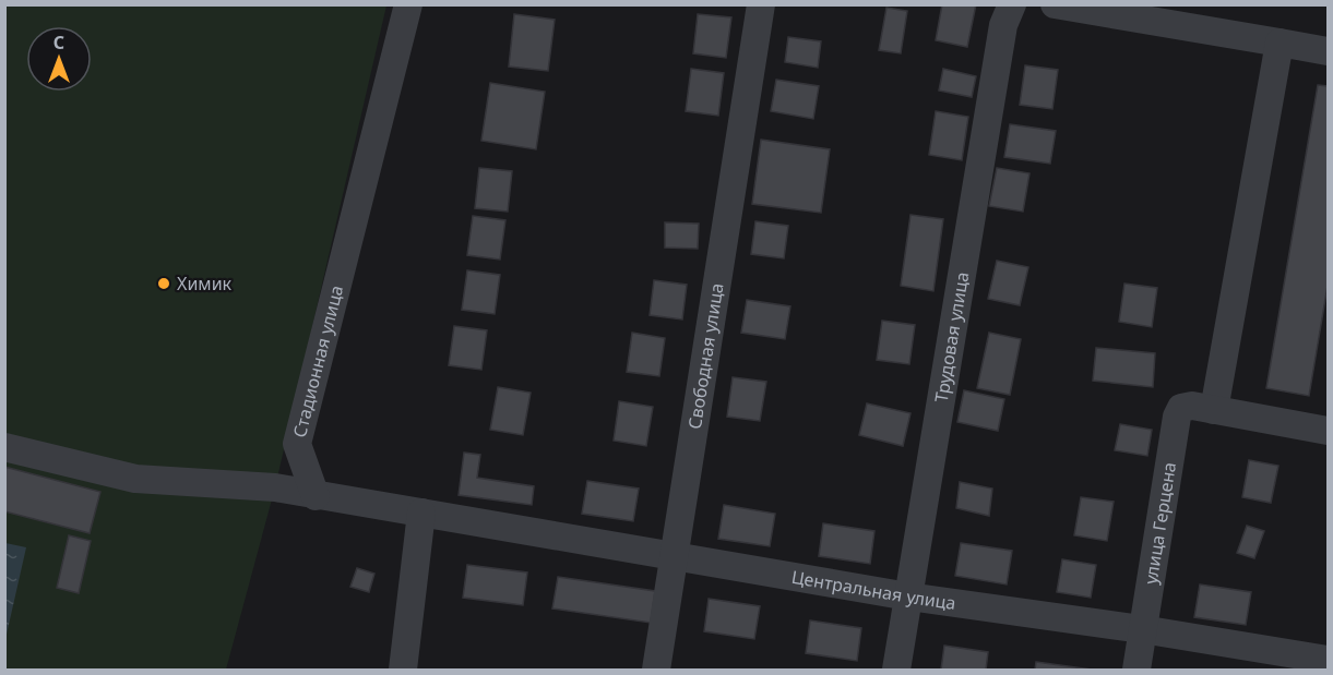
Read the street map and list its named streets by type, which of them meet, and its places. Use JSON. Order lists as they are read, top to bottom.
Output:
{
  "streets": {
    "street": [
      "Трудовая улица",
      "Свободная улица",
      "Стадионная улица",
      "улица Герцена",
      "Центральная улица"
    ]
  },
  "crossings": [
    ["Трудовая улица", "Центральная улица"],
    ["Свободная улица", "Центральная улица"],
    ["улица Герцена", "Центральная улица"]
  ],
  "places": ["Химик"],
  "north": "top"
}
